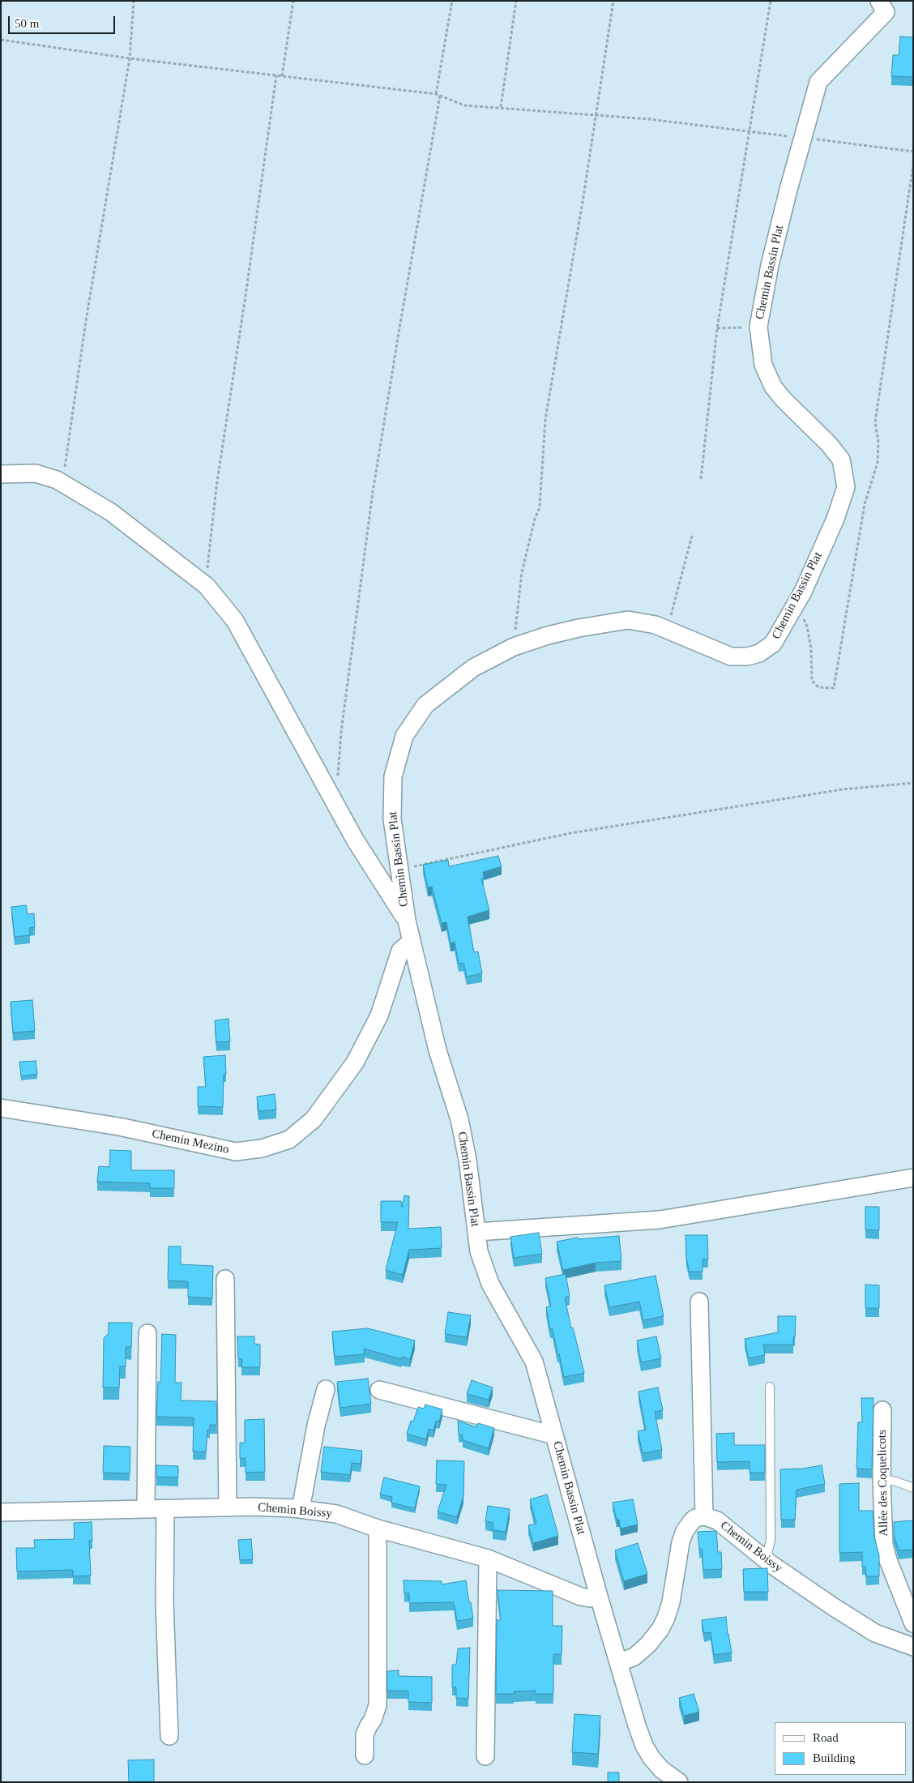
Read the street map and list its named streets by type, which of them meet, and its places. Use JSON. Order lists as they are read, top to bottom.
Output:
{
  "streets": {
    "street": [
      "Chemin Bassin Plat",
      "Chemin Mezino",
      "Allée des Coquelicots",
      "Chemin Boissy"
    ]
  },
  "crossings": [
    ["Chemin Bassin Plat", "Chemin Mezino"],
    ["Chemin Bassin Plat", "Chemin Boissy"]
  ],
  "legend": ["Road", "Building"],
  "scale_bar": "50 m"
}
